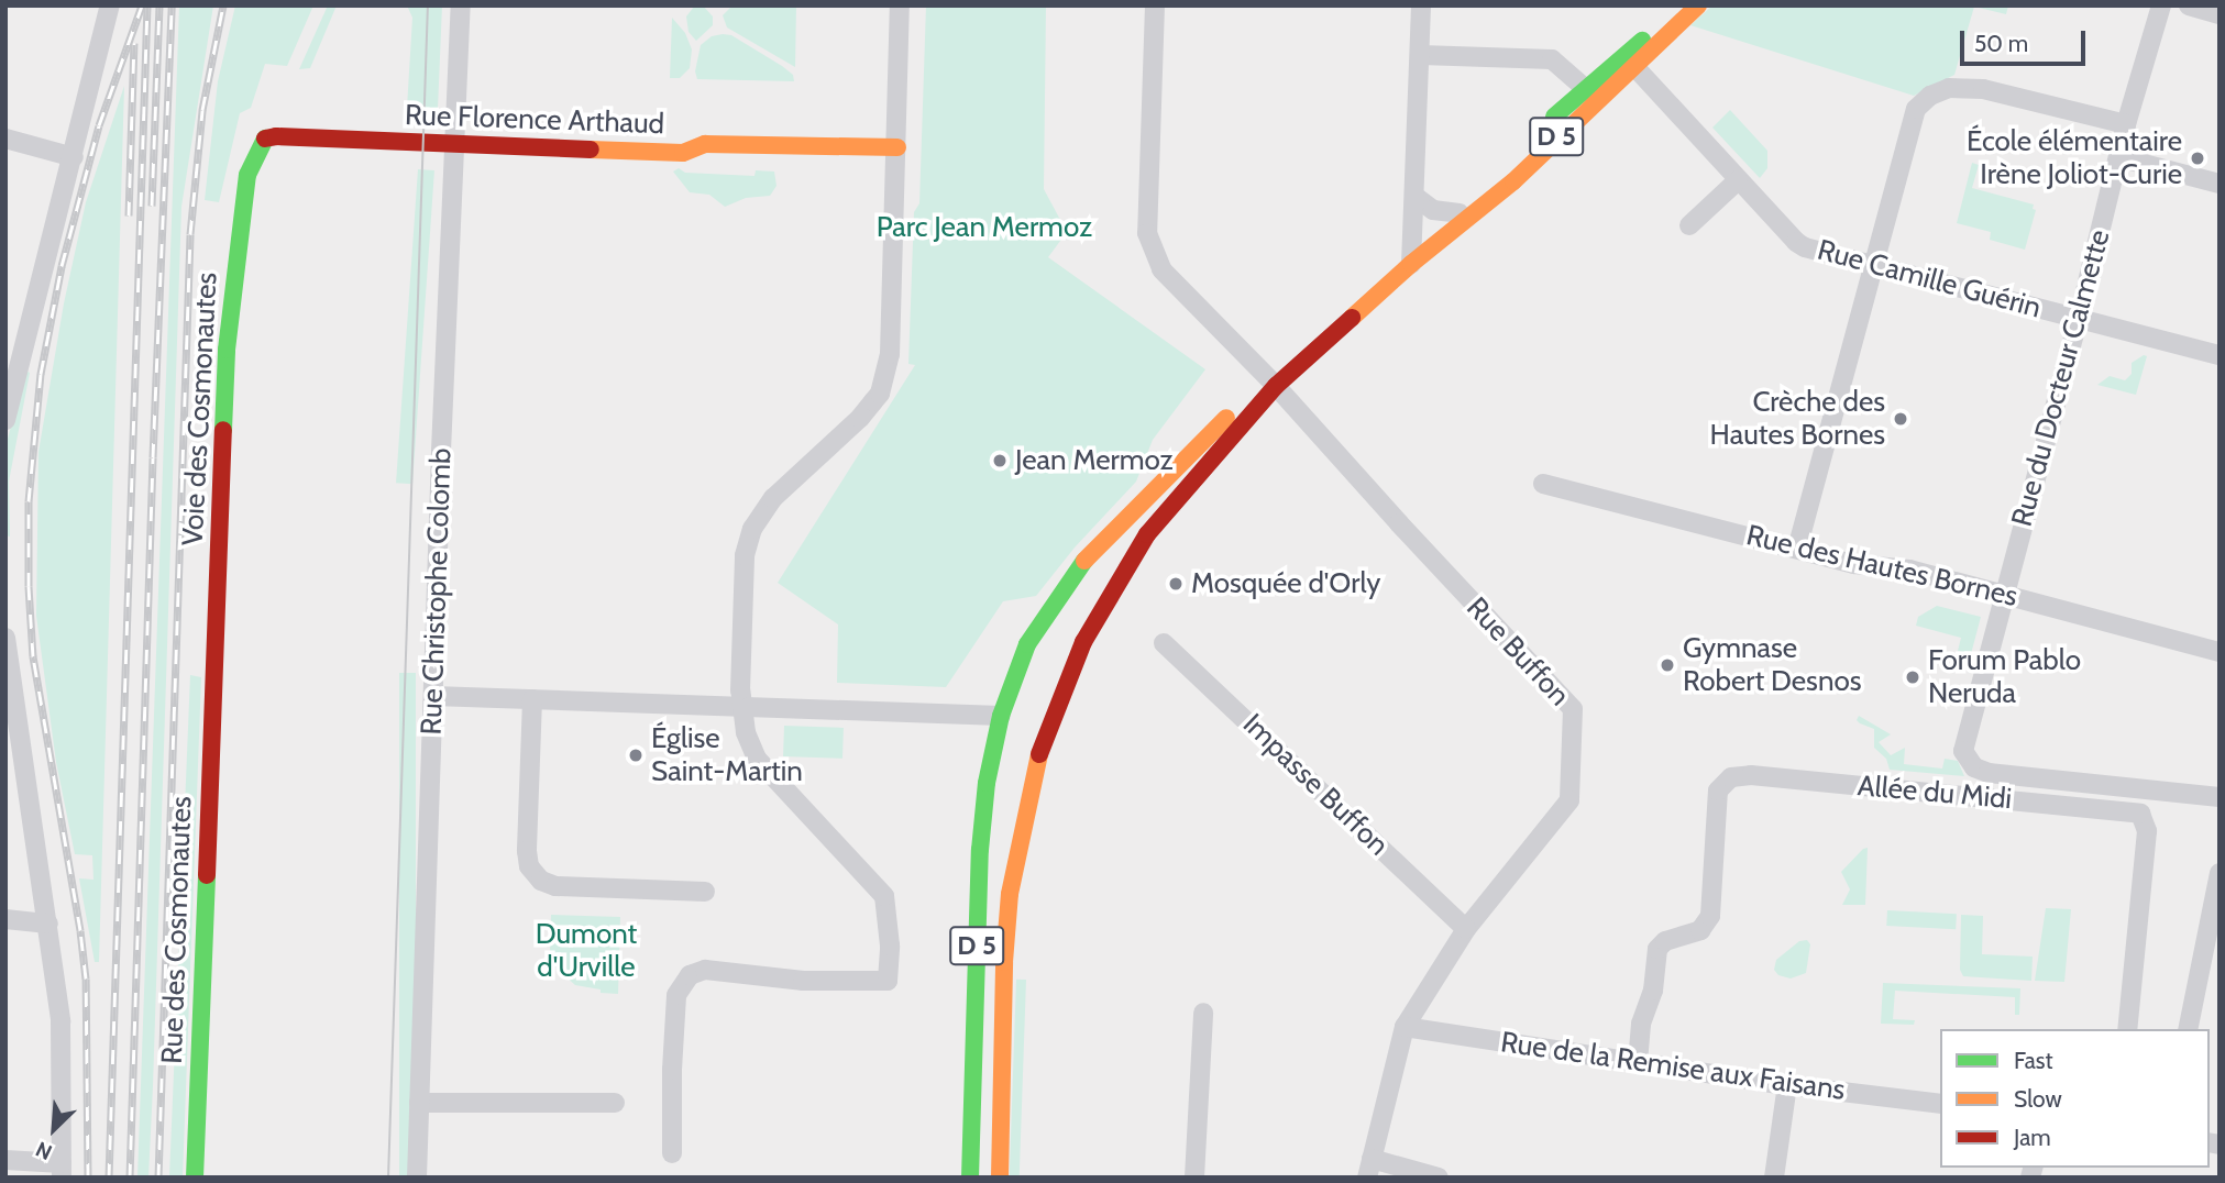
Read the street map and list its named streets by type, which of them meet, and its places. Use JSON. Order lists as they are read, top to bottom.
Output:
{
  "streets": {
    "main road": [
      "Rue Florence Arthaud",
      "D 5",
      "Voie des Cosmonautes",
      "Rue des Cosmonautes"
    ],
    "street": [
      "Rue Camille Guérin",
      "Rue du Docteur Calmette",
      "Rue des Hautes Bornes",
      "Rue Christophe Colomb",
      "Rue Buffon",
      "Impasse Buffon",
      "Allée du Midi",
      "Rue de la Remise aux Faisans"
    ]
  },
  "crossings": [
    ["Rue Florence Arthaud", "Voie des Cosmonautes"],
    ["Rue Florence Arthaud", "Rue Christophe Colomb"],
    ["D 5", "Rue Camille Guérin"],
    ["D 5", "Rue Buffon"],
    ["Rue Camille Guérin", "Rue du Docteur Calmette"],
    ["Rue du Docteur Calmette", "Rue des Hautes Bornes"],
    ["Voie des Cosmonautes", "Rue des Cosmonautes"],
    ["Rue Buffon", "Impasse Buffon"],
    ["Rue Buffon", "Rue de la Remise aux Faisans"],
    ["Allée du Midi", "Rue de la Remise aux Faisans"]
  ],
  "parks": ["Parc Jean Mermoz", "Dumont d'Urville"],
  "places": [
    "École élémentaire Irène Joliot-Curie",
    "Crèche des Hautes Bornes",
    "Jean Mermoz",
    "Mosquée d'Orly",
    "Gymnase Robert Desnos",
    "Forum Pablo Neruda",
    "Église Saint-Martin"
  ],
  "legend": ["Fast", "Slow", "Jam"],
  "scale_bar": "50 m",
  "north": "bottom left"
}
